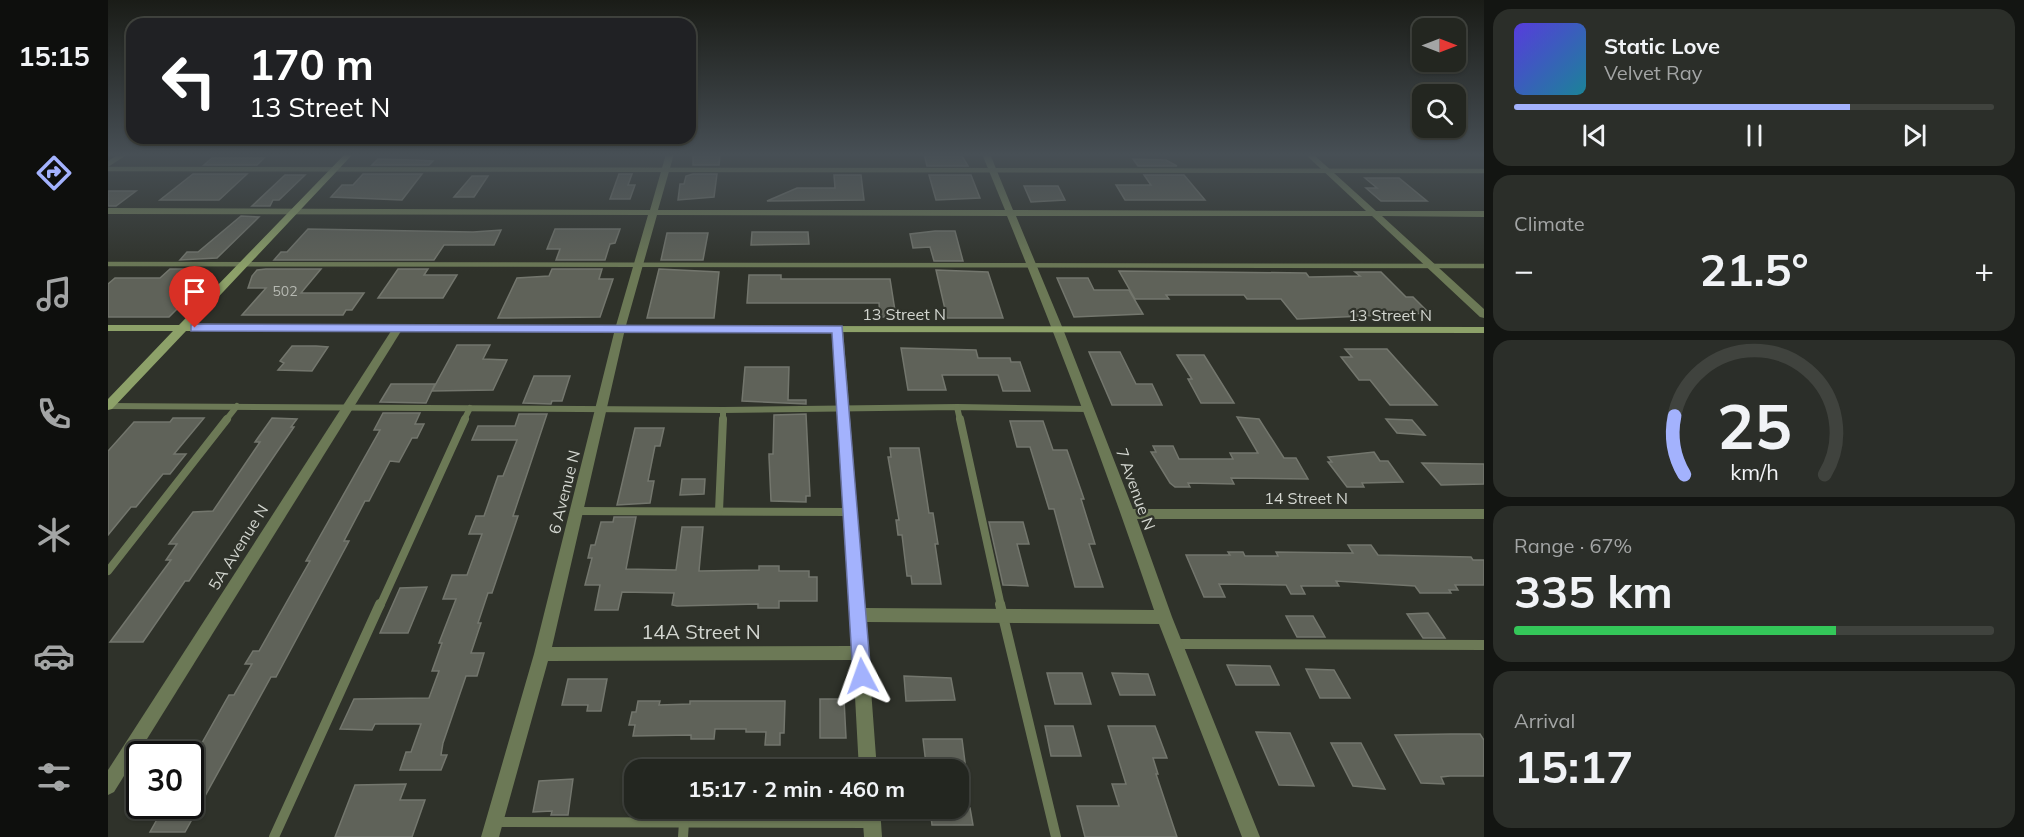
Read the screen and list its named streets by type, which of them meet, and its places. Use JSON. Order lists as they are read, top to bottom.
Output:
{
  "streets": {
    "street": [
      "13 Street N",
      "7 Avenue N",
      "6 Avenue N",
      "14 Street N",
      "5A Avenue N",
      "14A Street N"
    ]
  },
  "crossings": [
    ["13 Street N", "7 Avenue N"],
    ["13 Street N", "6 Avenue N"],
    ["13 Street N", "5A Avenue N"],
    ["7 Avenue N", "14 Street N"],
    ["6 Avenue N", "14A Street N"]
  ],
  "house_numbers": ["502"],
  "north": "right",
  "page": {
    "tabs": "15:15",
    "turn": ["170 m", "13 Street N"],
    "song": ["Static Love", "Velvet Ray"],
    "tile": [
      "Climate",
      ["Range · 67%", "335 km"],
      ["Arrival", "15:17"]
    ],
    "heat": ["−", "21.5°", "+"],
    "limit": "30",
    "trip": "15:17 · 2 min · 460 m",
    "gauge": ["25", "km/h"]
  }
}
